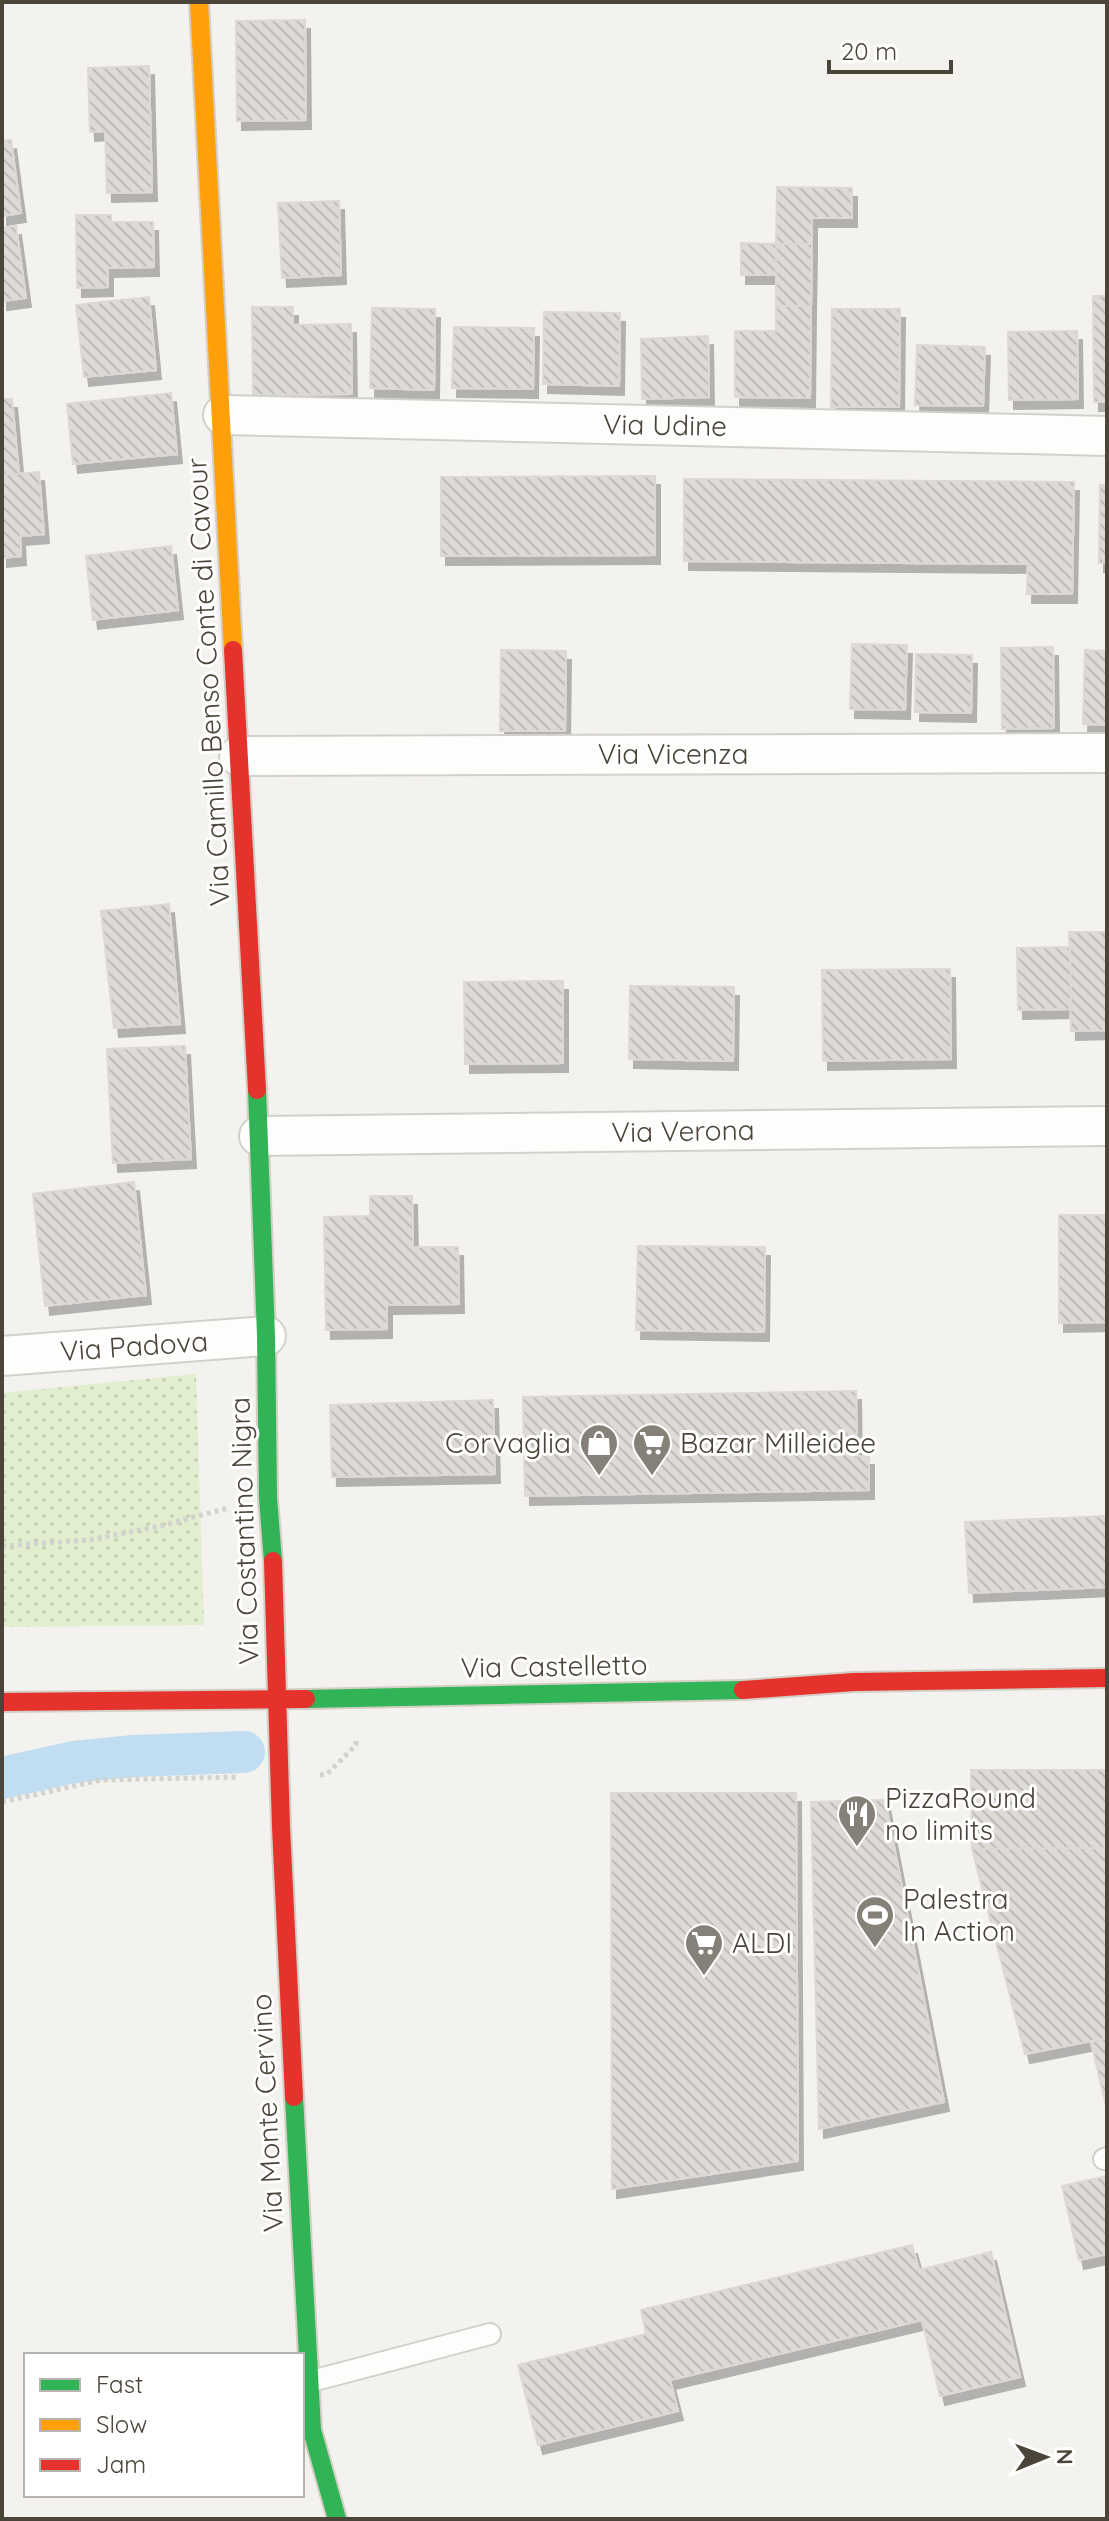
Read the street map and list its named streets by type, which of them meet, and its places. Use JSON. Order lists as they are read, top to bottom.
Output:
{
  "streets": {
    "street": [
      "Via Udine",
      "Via Camillo Benso Conte di Cavour",
      "Via Vicenza",
      "Via Verona",
      "Via Padova",
      "Via Costantino Nigra",
      "Via Castelletto",
      "Via Monte Cervino"
    ]
  },
  "crossings": [
    ["Via Udine", "Via Camillo Benso Conte di Cavour"],
    ["Via Camillo Benso Conte di Cavour", "Via Vicenza"],
    ["Via Camillo Benso Conte di Cavour", "Via Verona"],
    ["Via Camillo Benso Conte di Cavour", "Via Padova"],
    ["Via Camillo Benso Conte di Cavour", "Via Costantino Nigra"],
    ["Via Padova", "Via Costantino Nigra"],
    ["Via Costantino Nigra", "Via Castelletto"],
    ["Via Costantino Nigra", "Via Monte Cervino"],
    ["Via Castelletto", "Via Monte Cervino"]
  ],
  "places": {
    "shop": ["Corvaglia"],
    "supermarket": ["Bazar Milleidee", "ALDI"],
    "restaurant": ["PizzaRound no limits"],
    "sports": ["Palestra In Action"]
  },
  "legend": ["Fast", "Slow", "Jam"],
  "scale_bar": "20 m",
  "north": "right"
}
